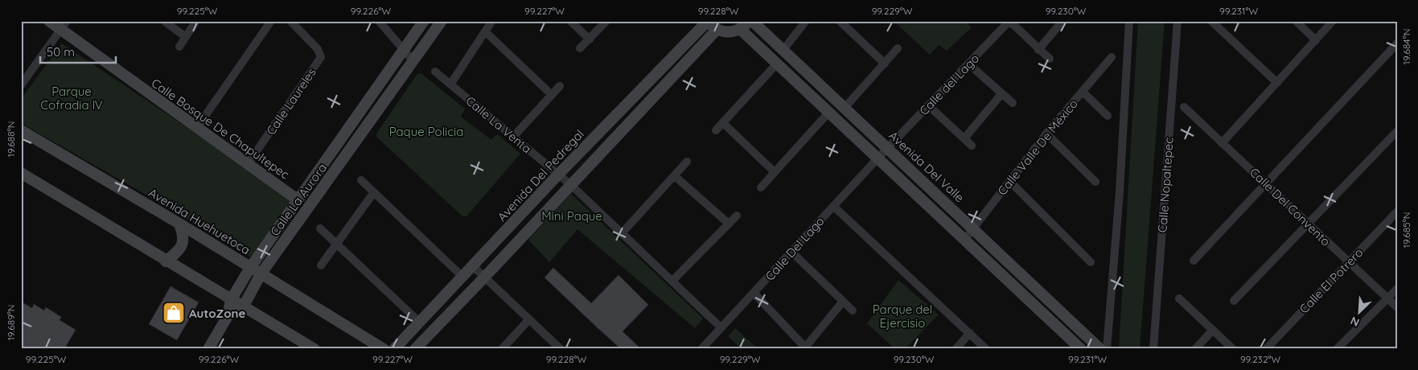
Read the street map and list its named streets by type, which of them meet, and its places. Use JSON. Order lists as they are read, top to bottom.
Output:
{
  "streets": {
    "street": [
      "Calle del Lago",
      "Calle Laureles",
      "Calle La Venta",
      "Calle Bosque De Chapultepec",
      "Calle Valle De México",
      "Avenida Del Valle",
      "Avenida Del Pedregal",
      "Calle Nopaltepec",
      "Calle La Aurora",
      "Calle Del Convento",
      "Avenida Huehuetoca",
      "Calle Del Lago",
      "Calle El Potrero"
    ]
  },
  "crossings": [
    ["Calle del Lago", "Avenida Del Valle"],
    ["Calle del Lago", "Calle Del Lago"],
    ["Calle Laureles", "Calle Bosque De Chapultepec"],
    ["Calle La Venta", "Avenida Del Pedregal"],
    ["Calle La Venta", "Calle Del Lago"],
    ["Calle Bosque De Chapultepec", "Calle La Aurora"],
    ["Calle Valle De México", "Avenida Del Valle"],
    ["Avenida Del Valle", "Calle Del Lago"],
    ["Calle La Aurora", "Avenida Huehuetoca"],
    ["Calle Del Convento", "Calle El Potrero"]
  ],
  "parks": [
    "Parque Cofradia lV",
    "Paque Policia",
    "Mini Paque",
    "Parque del Ejercisio"
  ],
  "places": {
    "shop": ["AutoZone"]
  },
  "scale_bar": "50 m",
  "north": "bottom left",
  "coordinates": [
    "99.225°W",
    "99.226°W",
    "99.227°W",
    "99.228°W",
    "99.229°W",
    "99.230°W",
    "99.231°W",
    "19.684°N",
    "19.688°N",
    "19.685°N",
    "19.689°N",
    "99.232°W"
  ]
}
